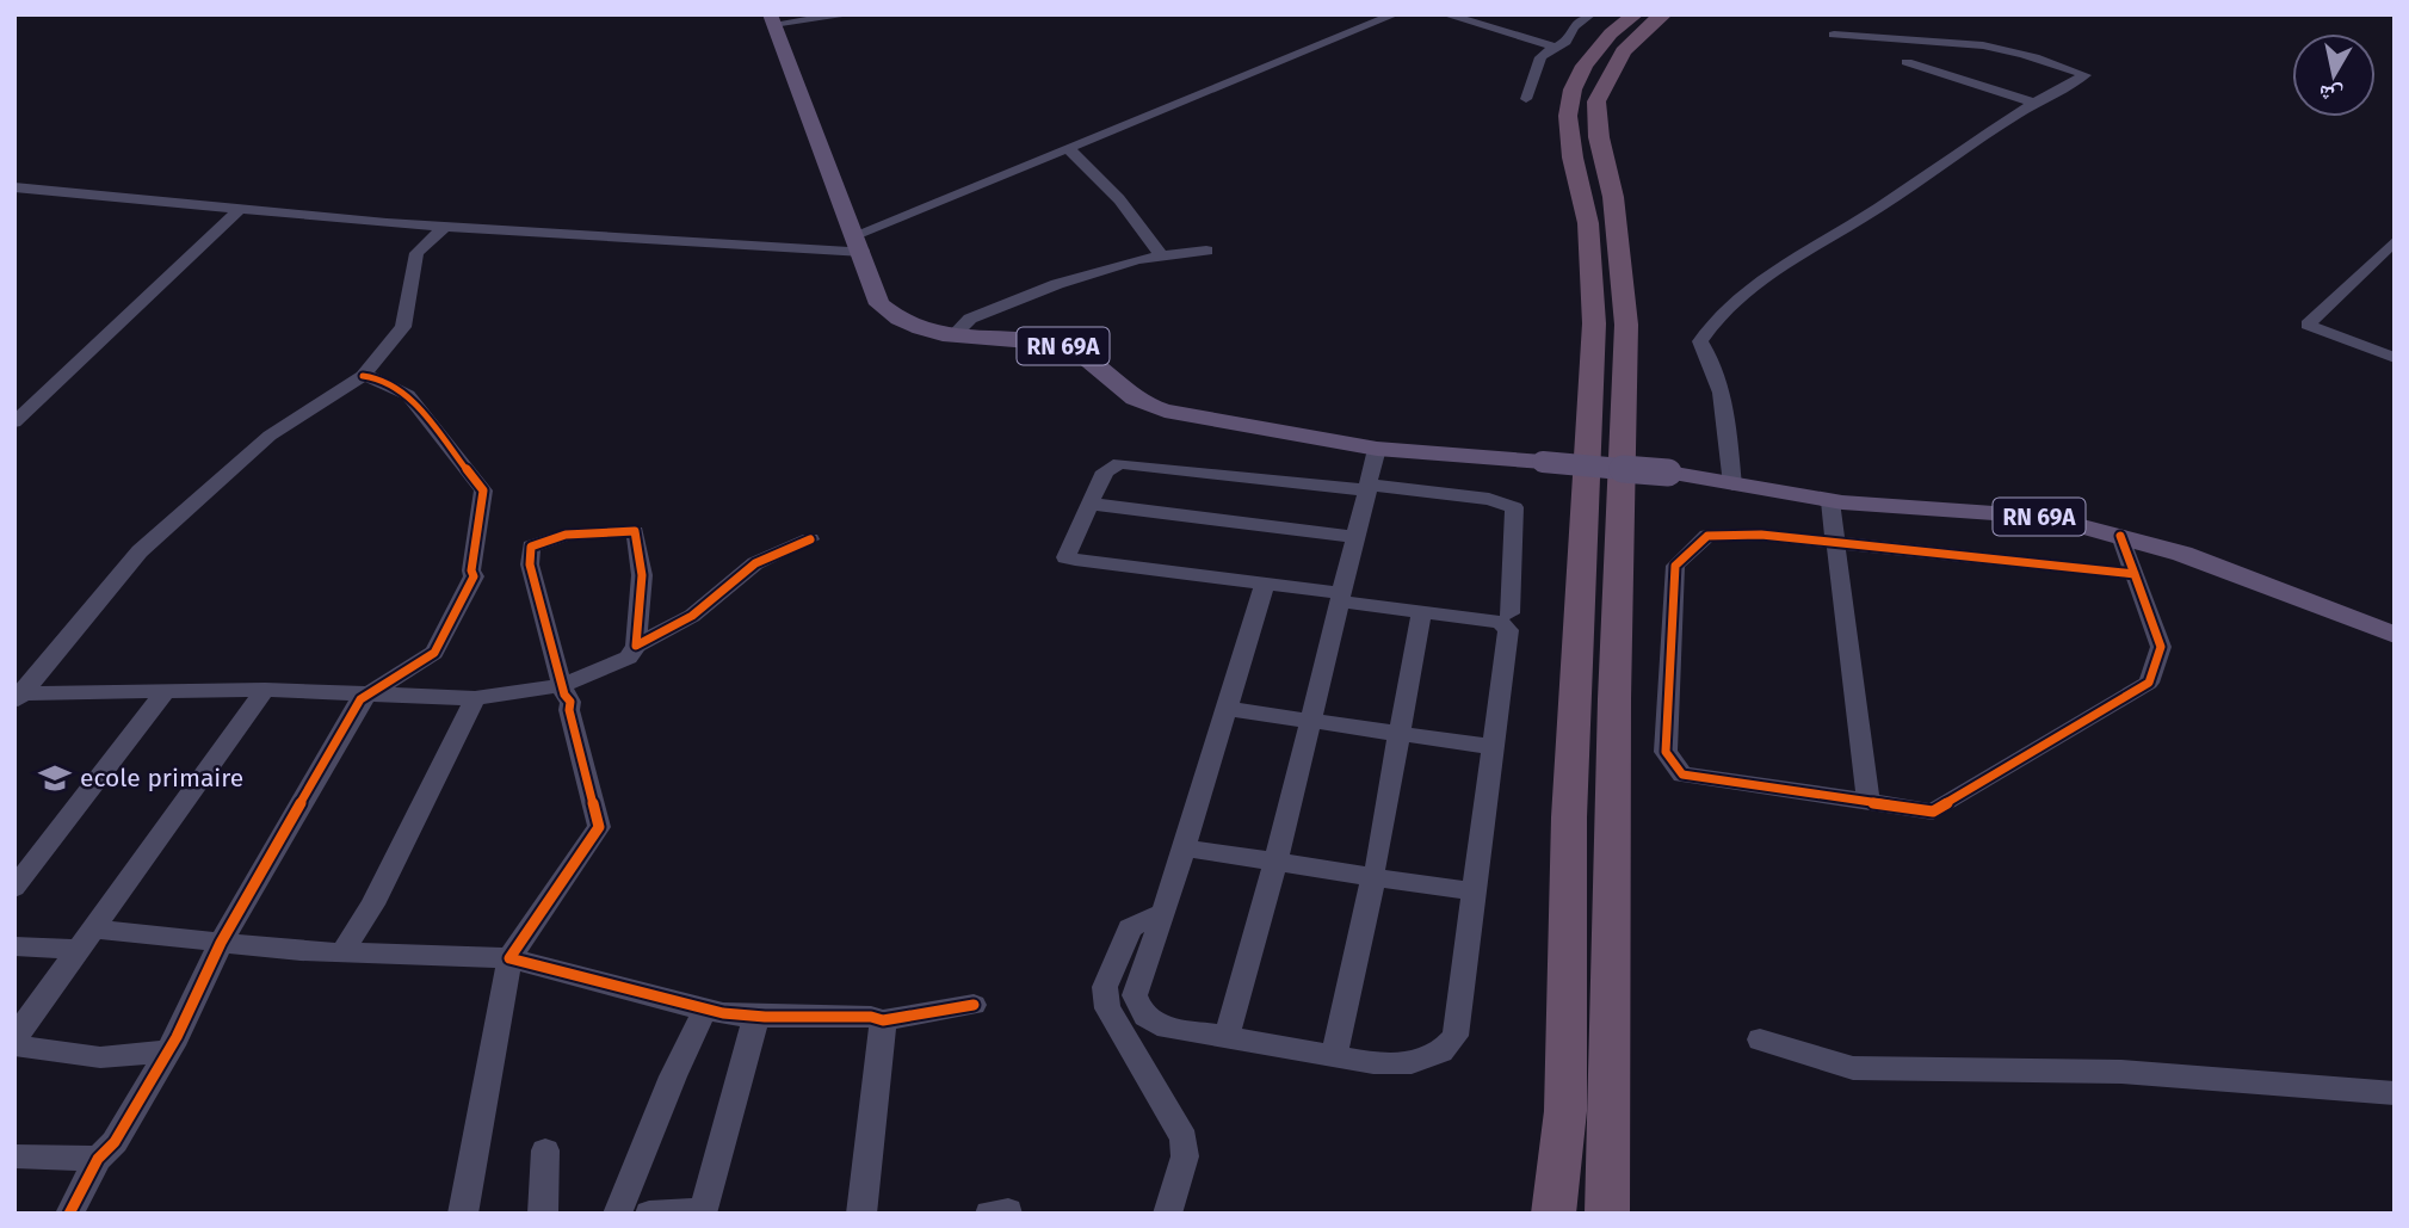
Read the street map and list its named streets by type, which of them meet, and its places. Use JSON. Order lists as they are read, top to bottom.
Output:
{
  "streets": {
    "main road": ["RN 69A"]
  },
  "places": {
    "school or university": ["ecole primaire"]
  },
  "north": "bottom"
}
